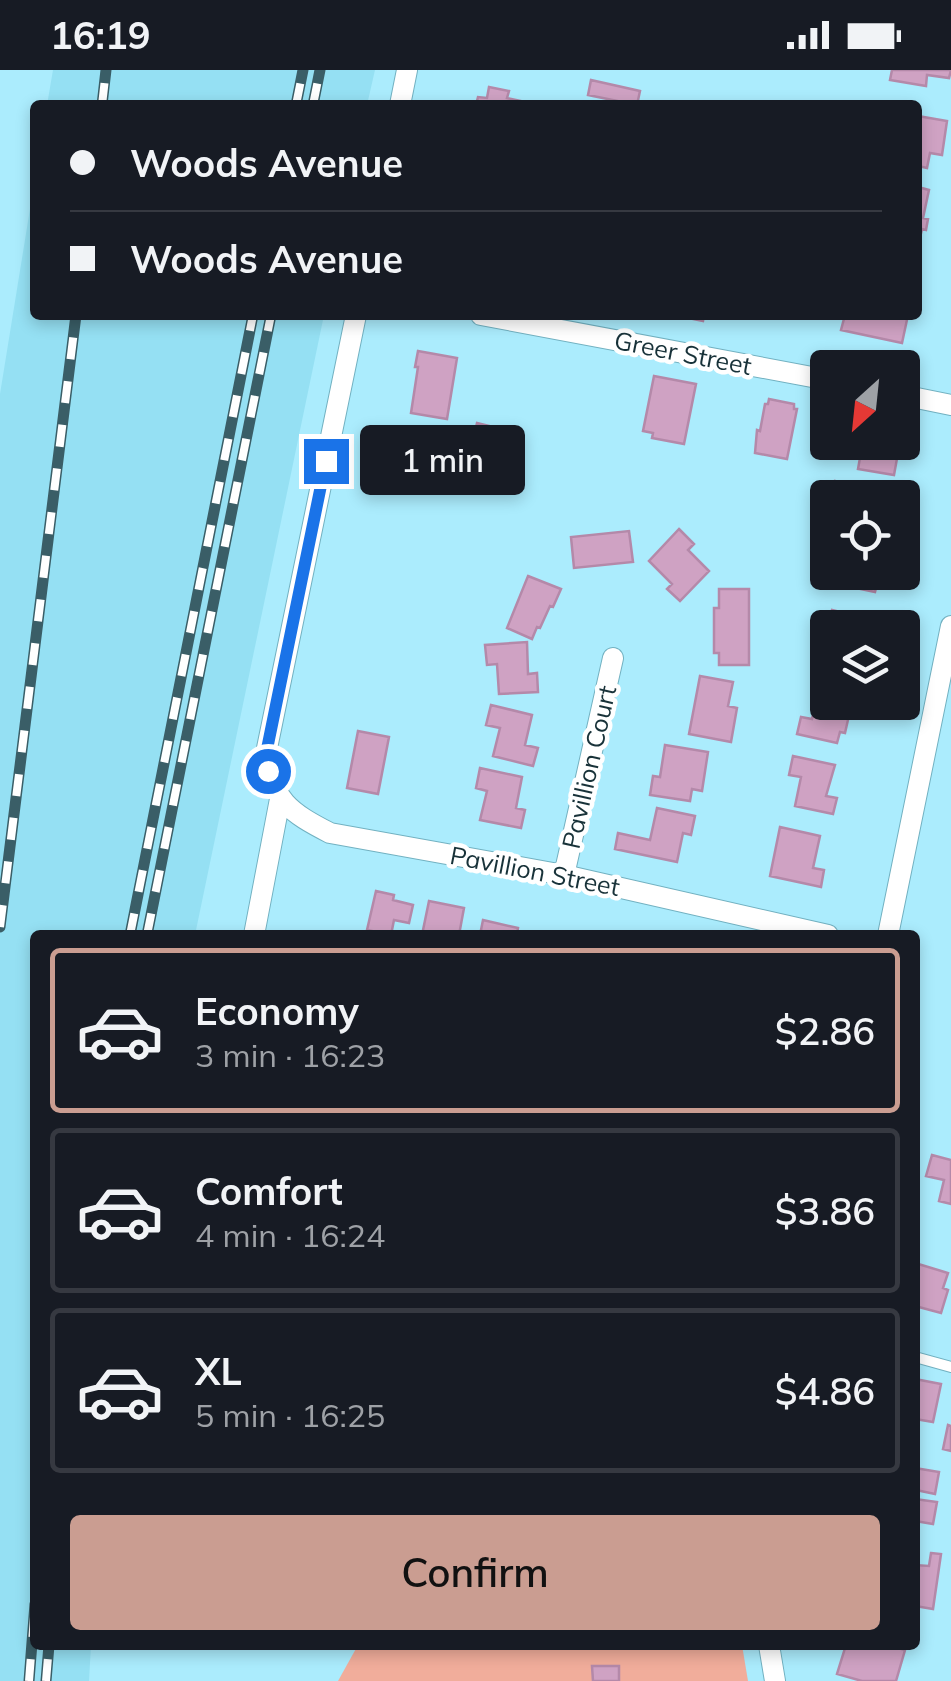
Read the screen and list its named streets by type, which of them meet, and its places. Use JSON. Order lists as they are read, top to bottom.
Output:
{
  "streets": {
    "street": ["Greer Street", "Pavillion Court", "Pavillion Street"]
  },
  "crossings": [
    ["Pavillion Court", "Pavillion Street"]
  ],
  "north": "bottom left",
  "page": {
    "status": "16:19",
    "banner": ["Woods Avenue", "Woods Avenue"],
    "bubble": "1 min",
    "list": [
      {
        "name": "Economy",
        "note": "3 min · 16:23",
        "value": "$2.86"
      },
      {
        "name": "Comfort",
        "note": "4 min · 16:24",
        "value": "$3.86"
      },
      {
        "name": "XL",
        "note": "5 min · 16:25",
        "value": "$4.86"
      }
    ],
    "buttons": "Confirm"
  }
}
